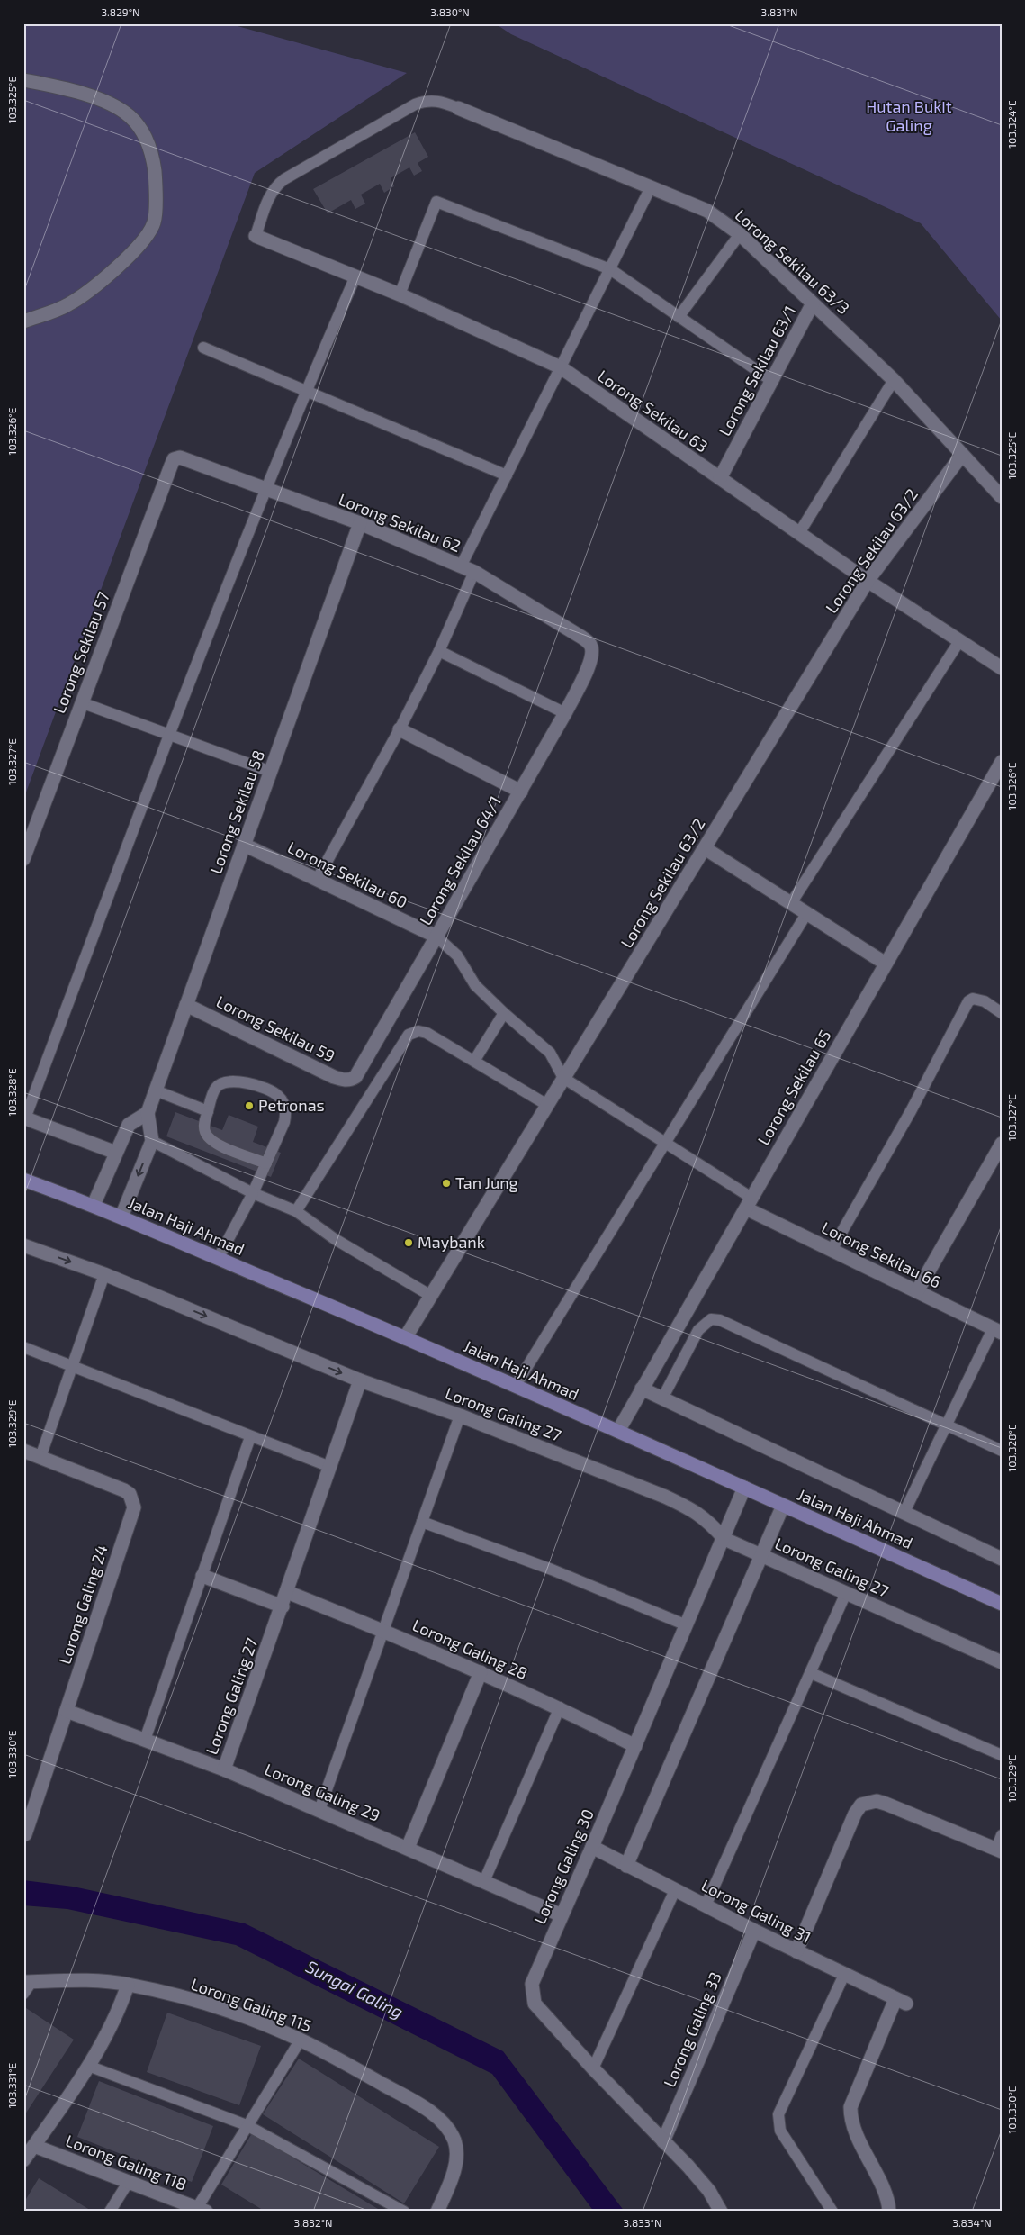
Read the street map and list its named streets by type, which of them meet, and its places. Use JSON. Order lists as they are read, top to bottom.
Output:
{
  "streets": {
    "street": [
      "Lorong Sekilau 63/3",
      "Lorong Sekilau 63/1",
      "Lorong Sekilau 63",
      "Lorong Sekilau 62",
      "Lorong Sekilau 63/2",
      "Lorong Sekilau 57",
      "Lorong Sekilau 58",
      "Lorong Sekilau 64/1",
      "Lorong Sekilau 60",
      "Lorong Sekilau 59",
      "Lorong Sekilau 65",
      "Jalan Haji Ahmad",
      "Lorong Sekilau 66",
      "Lorong Galing 27",
      "Lorong Galing 24",
      "Lorong Galing 28",
      "Lorong Galing 29",
      "Lorong Galing 30",
      "Lorong Galing 31",
      "Lorong Galing 115",
      "Lorong Galing 33",
      "Lorong Galing 118"
    ]
  },
  "crossings": [
    ["Lorong Sekilau 63/3", "Lorong Sekilau 63/1"],
    ["Lorong Sekilau 63/3", "Lorong Sekilau 63/2"],
    ["Lorong Sekilau 63/1", "Lorong Sekilau 63"],
    ["Lorong Sekilau 63", "Lorong Sekilau 63/2"],
    ["Lorong Sekilau 62", "Lorong Sekilau 57"],
    ["Lorong Sekilau 62", "Lorong Sekilau 58"],
    ["Lorong Sekilau 62", "Lorong Sekilau 64/1"],
    ["Lorong Sekilau 63/2", "Jalan Haji Ahmad"],
    ["Lorong Sekilau 58", "Lorong Sekilau 60"],
    ["Lorong Sekilau 58", "Lorong Sekilau 59"],
    ["Lorong Sekilau 58", "Jalan Haji Ahmad"],
    ["Lorong Sekilau 64/1", "Lorong Sekilau 60"],
    ["Lorong Sekilau 64/1", "Lorong Sekilau 59"],
    ["Lorong Sekilau 65", "Jalan Haji Ahmad"],
    ["Lorong Sekilau 65", "Lorong Sekilau 66"],
    ["Jalan Haji Ahmad", "Lorong Galing 30"],
    ["Lorong Galing 27", "Lorong Galing 28"],
    ["Lorong Galing 27", "Lorong Galing 29"],
    ["Lorong Galing 27", "Lorong Galing 30"],
    ["Lorong Galing 24", "Lorong Galing 29"],
    ["Lorong Galing 28", "Lorong Galing 30"],
    ["Lorong Galing 29", "Lorong Galing 30"],
    ["Lorong Galing 30", "Lorong Galing 31"],
    ["Lorong Galing 30", "Lorong Galing 33"],
    ["Lorong Galing 31", "Lorong Galing 33"]
  ],
  "water": ["Sungai Galing"],
  "parks": ["Hutan Bukit Galing"],
  "places": ["Petronas", "Tan Jung", "Maybank"],
  "coordinates": [
    "3.829°N",
    "3.830°N",
    "3.831°N",
    "103.325°E",
    "103.324°E",
    "103.326°E",
    "103.327°E",
    "103.328°E",
    "103.329°E",
    "103.330°E",
    "103.331°E",
    "3.832°N",
    "3.833°N",
    "3.834°N"
  ]
}
